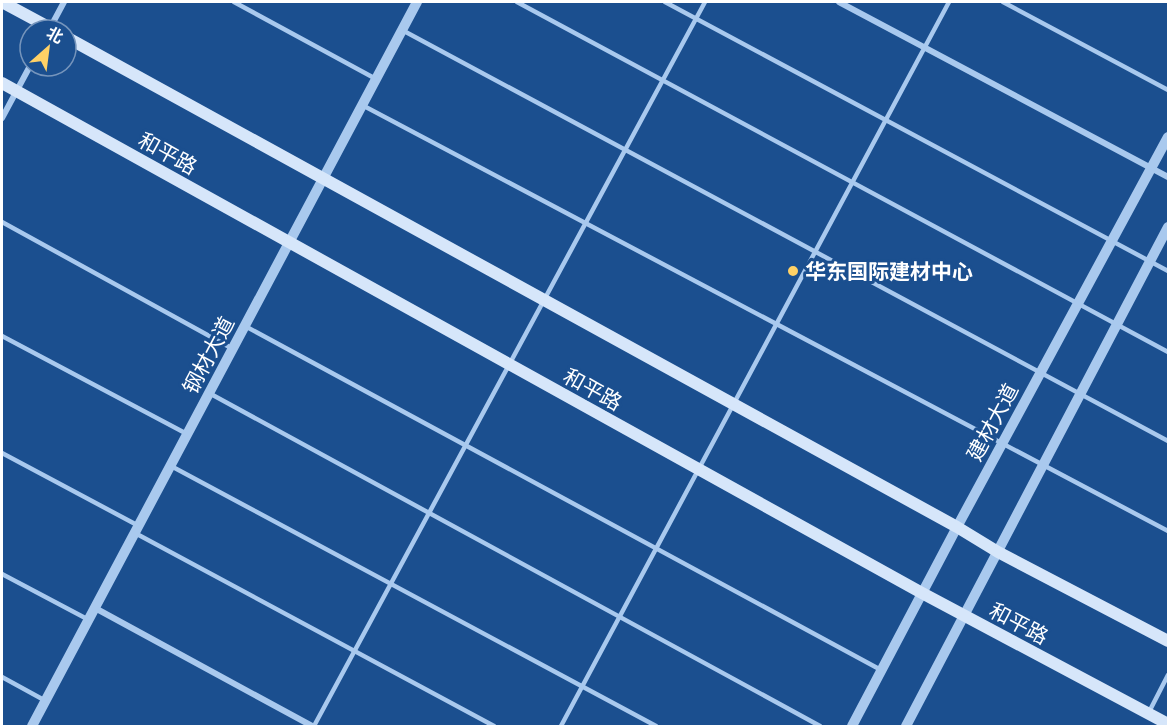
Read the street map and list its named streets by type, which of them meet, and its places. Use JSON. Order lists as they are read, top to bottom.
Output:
{
  "streets": {
    "main road": ["和平路"],
    "street": ["钢材大道", "建材大道"]
  },
  "crossings": [
    ["和平路", "钢材大道"],
    ["和平路", "建材大道"]
  ],
  "places": ["华东国际建材中心"],
  "north": "top right"
}
